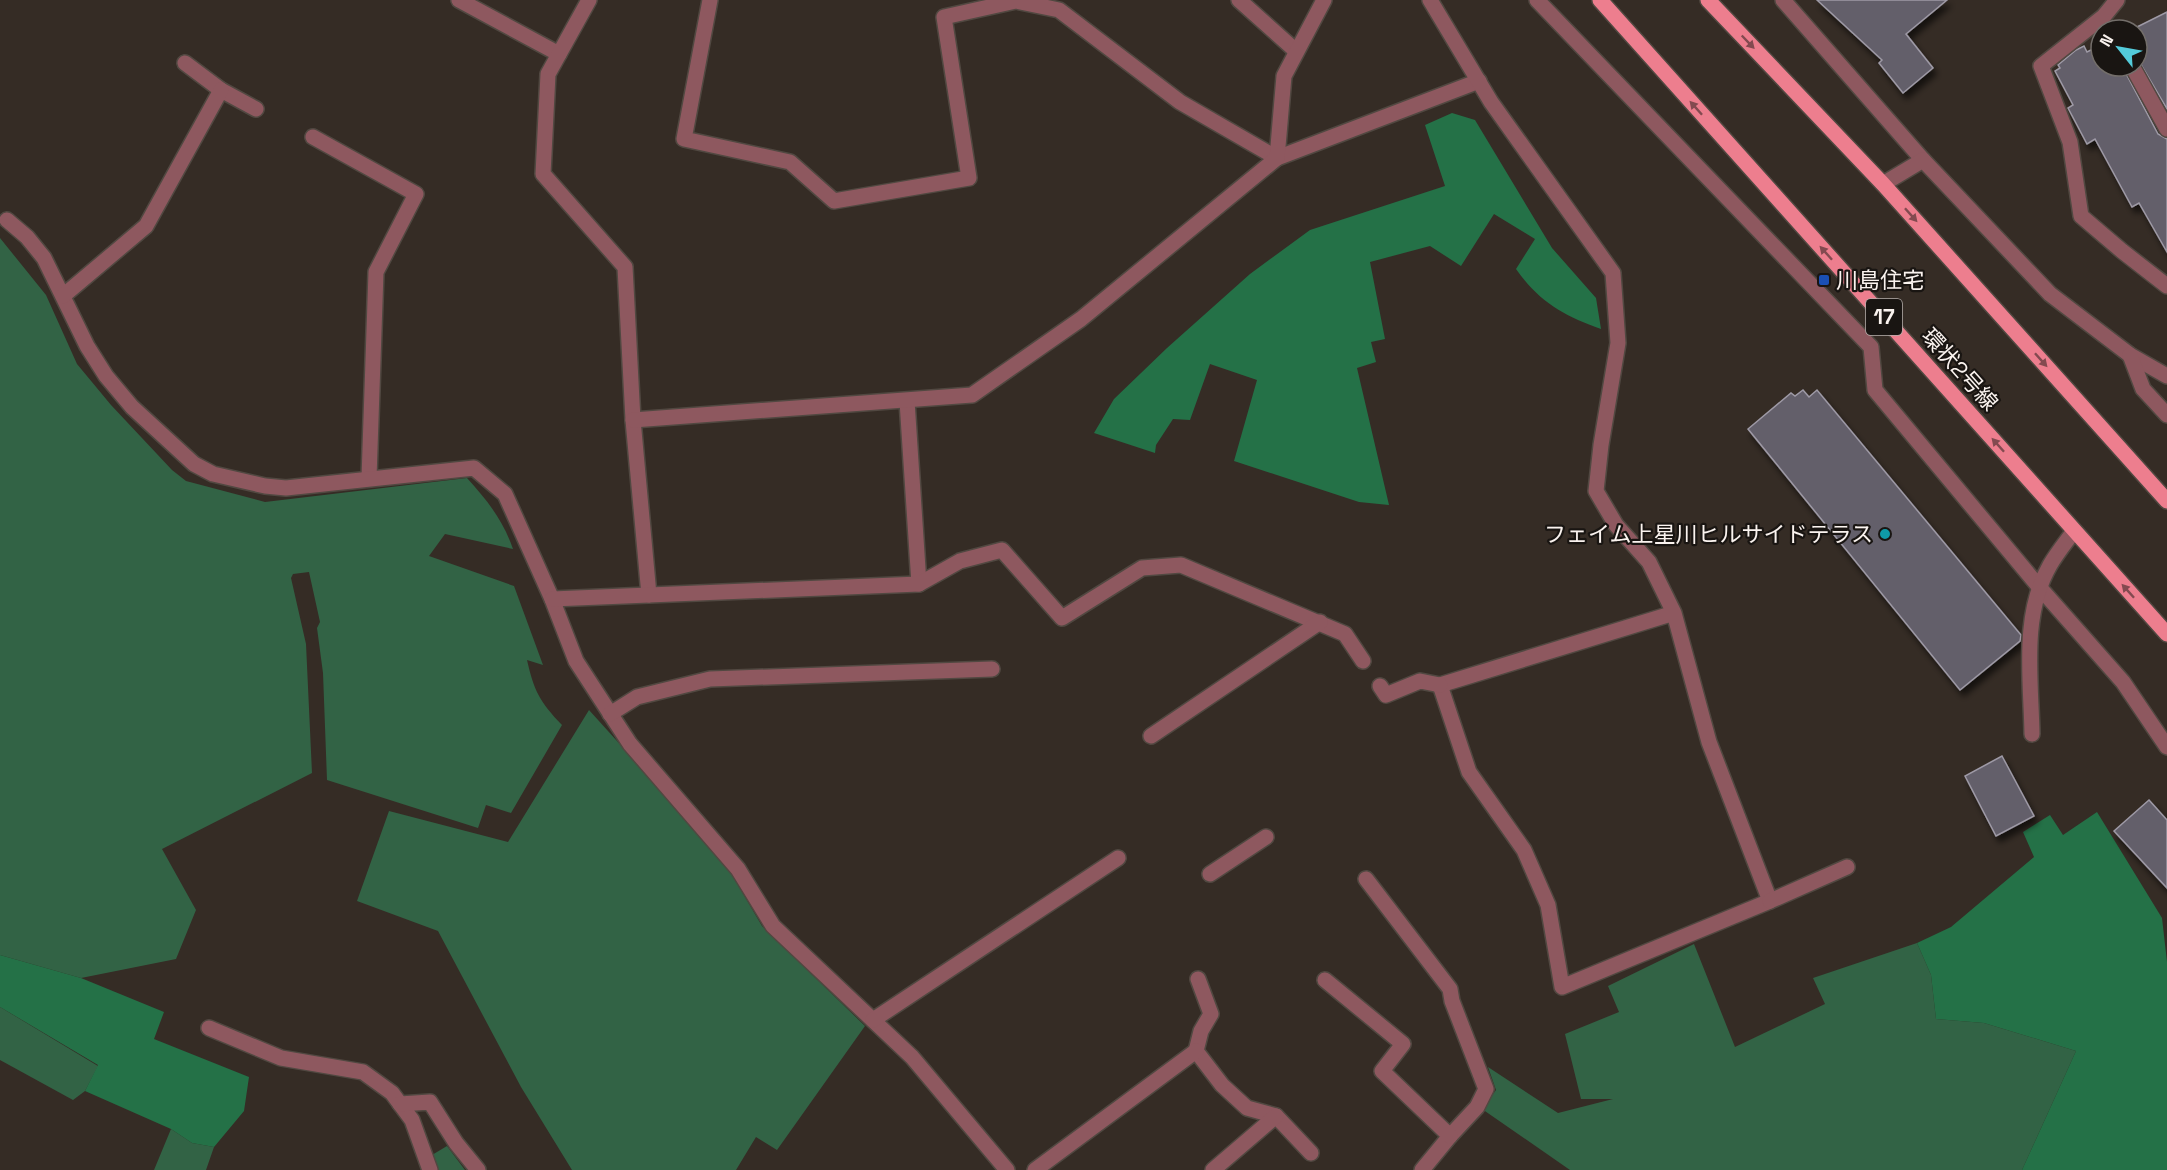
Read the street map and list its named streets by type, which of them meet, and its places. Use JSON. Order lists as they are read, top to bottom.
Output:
{
  "streets": {
    "main road": ["17", "環状2号線"]
  },
  "places": {
    "transit": ["川島住宅"],
    "other": ["フェイム上星川ヒルサイドテラス"]
  },
  "north": "top left"
}
